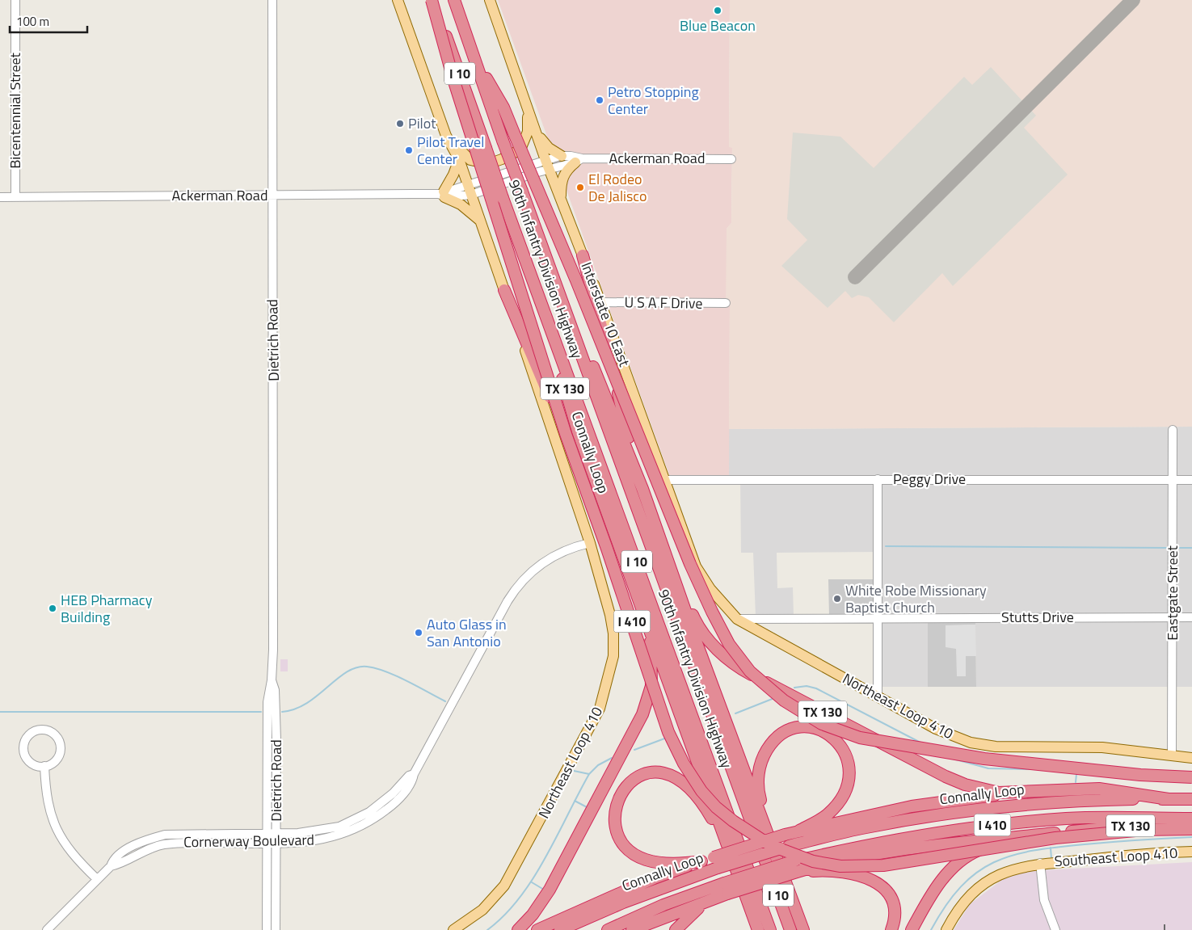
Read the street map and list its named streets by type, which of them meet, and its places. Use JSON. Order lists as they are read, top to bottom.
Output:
{
  "streets": {
    "highway": [
      "I 10",
      "90th Infantry Division Highway",
      "TX 130",
      "Connally Loop",
      "I 410"
    ],
    "main road": ["Interstate 10 East", "Northeast Loop 410", "Southeast Loop 410"],
    "street": [
      "Bicentennial Street",
      "Ackerman Road",
      "U S A F Drive",
      "Dietrich Road",
      "Peggy Drive",
      "Eastgate Street",
      "Stutts Drive",
      "Cornerway Boulevard"
    ]
  },
  "crossings": [
    ["Bicentennial Street", "Ackerman Road"],
    ["Ackerman Road", "Interstate 10 East"],
    ["Ackerman Road", "Dietrich Road"],
    ["90th Infantry Division Highway", "TX 130"],
    ["90th Infantry Division Highway", "Connally Loop"],
    ["U S A F Drive", "Interstate 10 East"],
    ["Interstate 10 East", "Peggy Drive"],
    ["Interstate 10 East", "Stutts Drive"],
    ["Interstate 10 East", "Northeast Loop 410"],
    ["Dietrich Road", "Cornerway Boulevard"],
    ["TX 130", "Connally Loop"],
    ["TX 130", "I 410"],
    ["Peggy Drive", "Eastgate Street"],
    ["Eastgate Street", "Stutts Drive"],
    ["Eastgate Street", "Northeast Loop 410"],
    ["Stutts Drive", "Northeast Loop 410"],
    ["Northeast Loop 410", "Cornerway Boulevard"]
  ],
  "places": [
    "Blue Beacon",
    "Petro Stopping Center",
    "Pilot",
    "Pilot Travel Center",
    "El Rodeo De Jalisco",
    "White Robe Missionary Baptist Church",
    "HEB Pharmacy Building",
    "Auto Glass in San Antonio"
  ],
  "scale_bar": "100 m"
}
